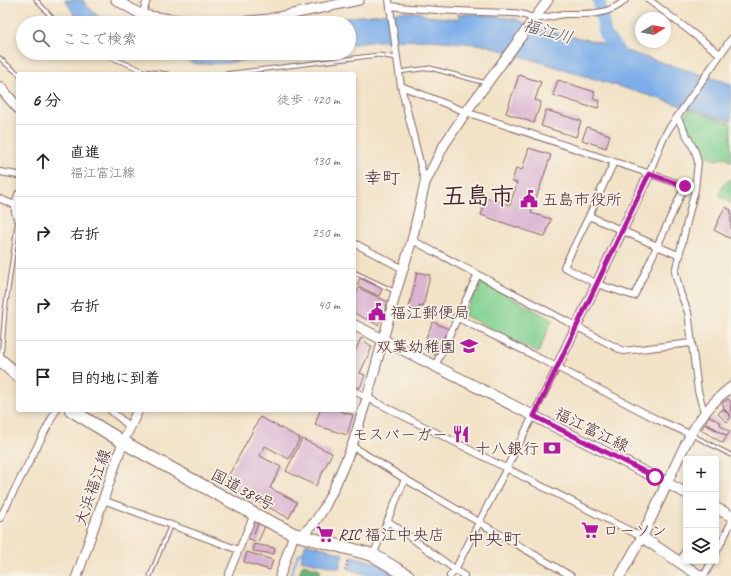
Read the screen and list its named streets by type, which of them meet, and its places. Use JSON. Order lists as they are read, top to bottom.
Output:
{
  "streets": {
    "highway": ["国道384号"],
    "main road": ["福江富江線"],
    "street": ["大浜福江線"]
  },
  "crossings": [
    ["大浜福江線", "国道384号"]
  ],
  "districts": ["幸町", "五島市", "中央町"],
  "water": ["福江川"],
  "places": {
    "public building": ["五島市役所", "福江郵便局"],
    "school or university": ["双葉幼稚園"],
    "restaurant": ["モスバーガー"],
    "bank": ["十八銀行"],
    "supermarket": ["ローソン", "RIC 福江中央店"]
  },
  "north": "right",
  "page": {
    "search": "ここで検索",
    "heading": ["6 分", "徒歩 · 420 m"],
    "list": [
      ["直進", "福江富江線", "130 m"],
      ["右折", "250 m"],
      ["右折", "40 m"],
      "目的地に到着"
    ],
    "map_buttons": ["+", "−"]
  }
}
